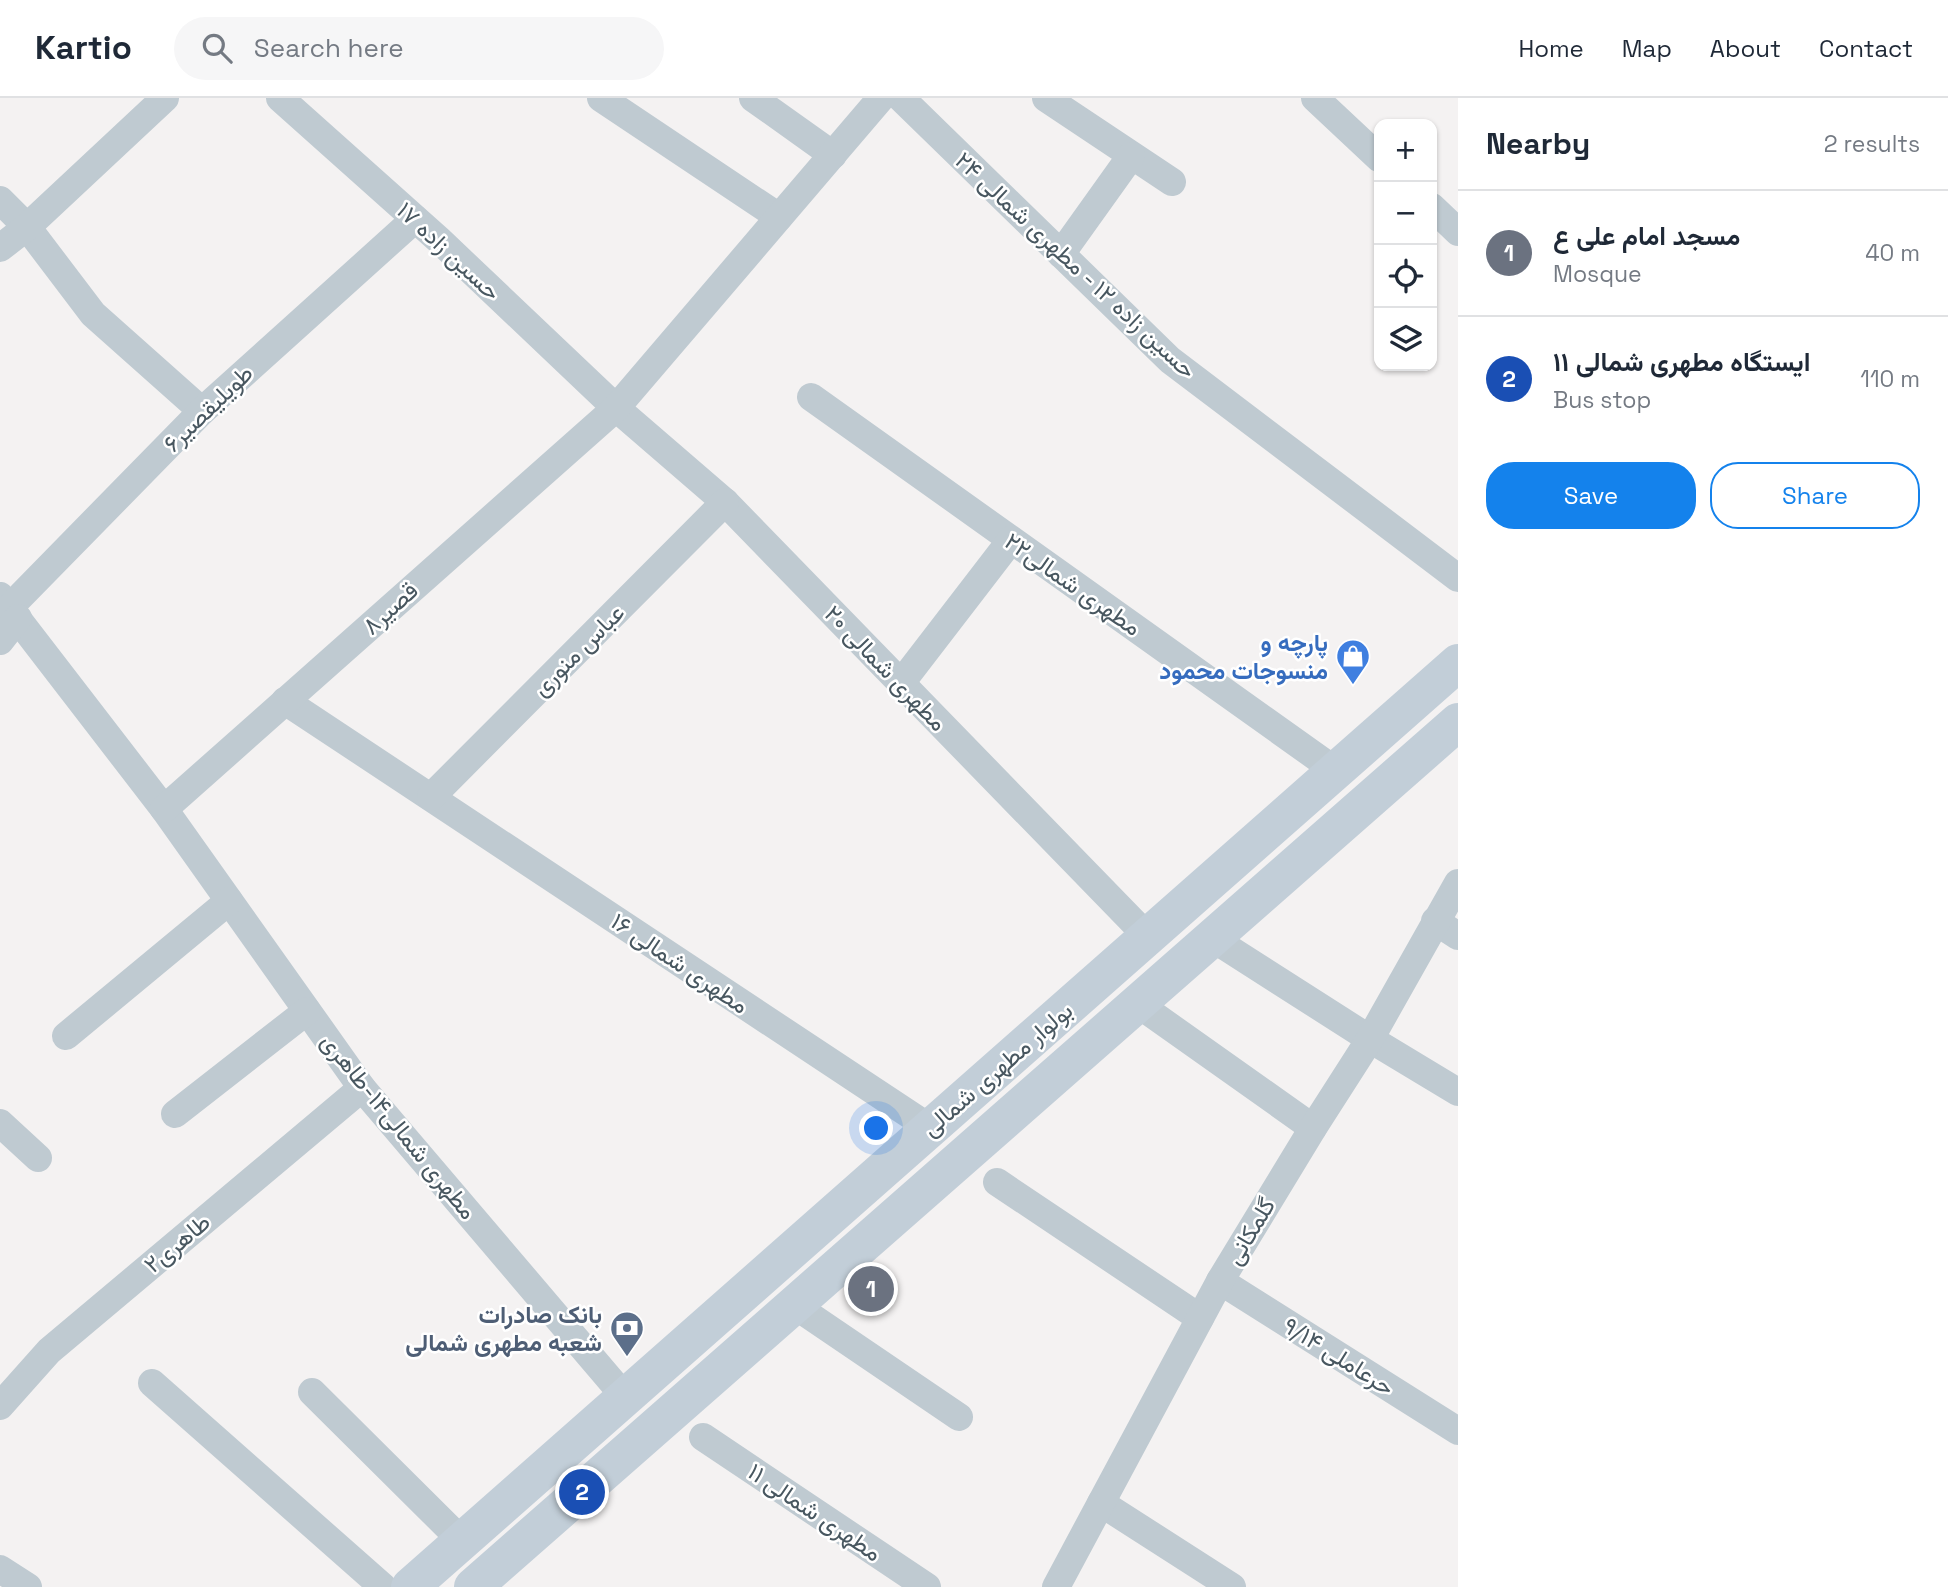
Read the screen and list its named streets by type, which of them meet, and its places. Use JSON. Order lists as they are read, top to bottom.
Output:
{
  "streets": {
    "main road": ["بولوار مطهری شمالی"],
    "street": [
      "حسین زاده ۱۷",
      "حسین زاده ۱۲ - مطهری شمالی ۲۴",
      "طویلیقصیر۶",
      "مطهری شمالی۲۲",
      "قصیر۸",
      "عباس منوری",
      "مطهری شمالی ۲۰",
      "مطهری شمالی ۱۶",
      "مطهری شمالی۱۴-طاهری",
      "گلمکانی",
      "طاهری۲",
      "حرعاملی ۹/۱۴",
      "مطهری شمالی ۱۱"
    ]
  },
  "crossings": [
    ["حسین زاده ۱۷", "طویلیقصیر۶"],
    ["حسین زاده ۱۷", "قصیر۸"],
    ["حسین زاده ۱۷", "مطهری شمالی ۲۰"],
    ["طویلیقصیر۶", "مطهری شمالی۱۴-طاهری"],
    ["مطهری شمالی۲۲", "بولوار مطهری شمالی"],
    ["قصیر۸", "مطهری شمالی ۲۰"],
    ["قصیر۸", "مطهری شمالی ۱۶"],
    ["قصیر۸", "مطهری شمالی۱۴-طاهری"],
    ["عباس منوری", "مطهری شمالی ۲۰"],
    ["عباس منوری", "مطهری شمالی ۱۶"],
    ["مطهری شمالی ۲۰", "بولوار مطهری شمالی"],
    ["مطهری شمالی ۱۶", "بولوار مطهری شمالی"],
    ["بولوار مطهری شمالی", "مطهری شمالی۱۴-طاهری"],
    ["مطهری شمالی۱۴-طاهری", "طاهری۲"],
    ["گلمکانی", "حرعاملی ۹/۱۴"]
  ],
  "places": {
    "shop": ["پارچه و منسوجات محمود"],
    "bank": ["بانک صادرات شعبه مطهری شمالی"]
  },
  "page": {
    "header": "Kartio",
    "search": "Search here",
    "nav": [
      "Home",
      "Map",
      "About",
      "Contact"
    ],
    "heading": ["Nearby", "2 results"],
    "map_buttons": ["+", "−"],
    "list": [
      {
        "mark": "1",
        "name": "مسجد امام علی ع",
        "note": "Mosque",
        "value": "40 m"
      },
      {
        "mark": "2",
        "name": "ایستگاه مطهری شمالی ۱۱",
        "note": "Bus stop",
        "value": "110 m"
      }
    ],
    "buttons": ["Save", "Share"],
    "pins": ["1", "2"]
  }
}
